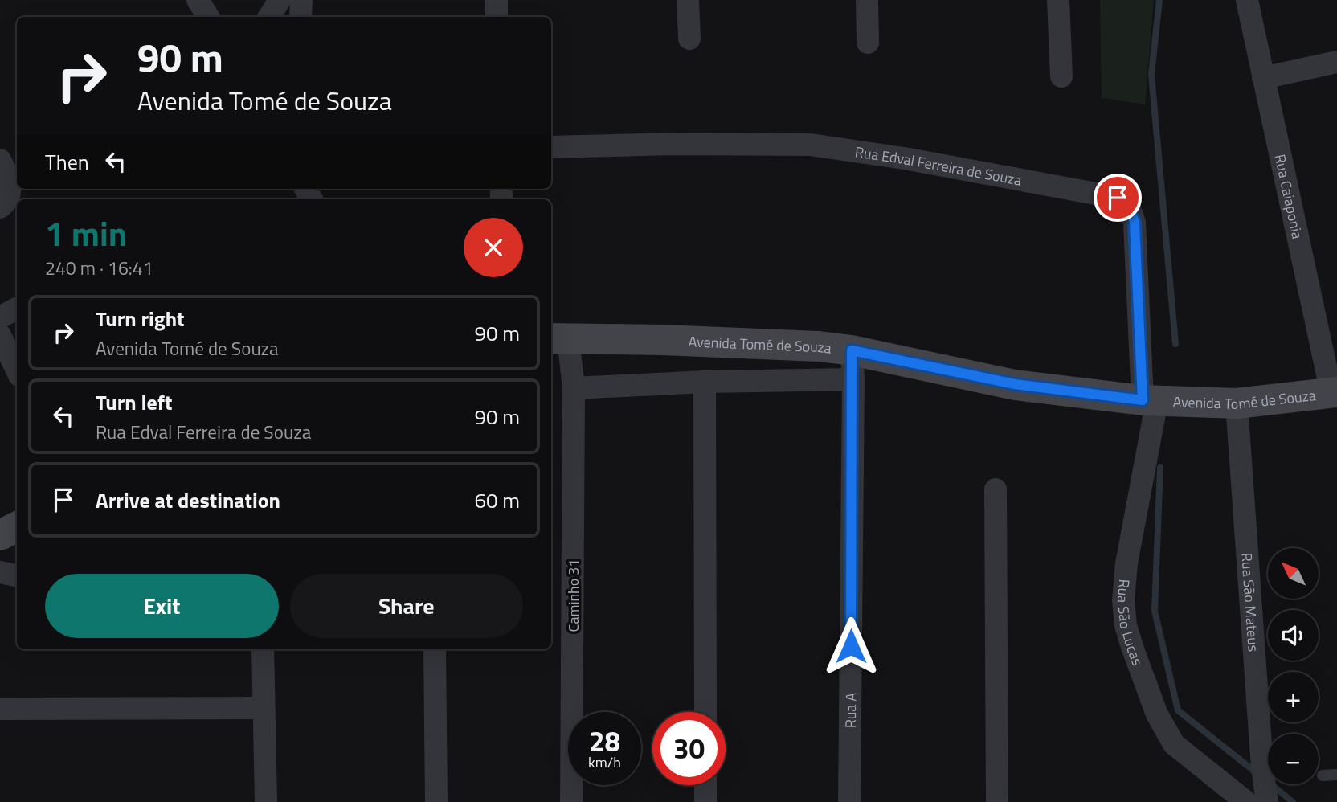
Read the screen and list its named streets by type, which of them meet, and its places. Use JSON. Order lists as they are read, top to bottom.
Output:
{
  "streets": {
    "street": [
      "Rua Edval Ferreira de Souza",
      "Rua Caiaponia",
      "Avenida Tomé de Souza",
      "Caminho 31",
      "Rua São Mateus",
      "Rua São Lucas",
      "Rua A"
    ]
  },
  "crossings": [
    ["Rua Edval Ferreira de Souza", "Avenida Tomé de Souza"],
    ["Rua Edval Ferreira de Souza", "Rua São Lucas"],
    ["Rua Caiaponia", "Avenida Tomé de Souza"],
    ["Avenida Tomé de Souza", "Caminho 31"],
    ["Avenida Tomé de Souza", "Rua São Mateus"],
    ["Avenida Tomé de Souza", "Rua São Lucas"],
    ["Avenida Tomé de Souza", "Rua A"],
    ["Rua São Mateus", "Rua São Lucas"]
  ],
  "north": "top left",
  "page": {
    "turn": ["90 m", "Avenida Tomé de Souza"],
    "then": "Then",
    "heading": ["1 min", "240 m · 16:41"],
    "list": [
      {
        "name": "Turn right",
        "note": "Avenida Tomé de Souza",
        "value": "90 m"
      },
      {
        "name": "Turn left",
        "note": "Rua Edval Ferreira de Souza",
        "value": "90 m"
      },
      {
        "name": "Arrive at destination",
        "value": "60 m"
      }
    ],
    "map_buttons": ["+", "−"],
    "buttons": ["Exit", "Share"],
    "speed": "28 km/h",
    "limit": "30"
  }
}
